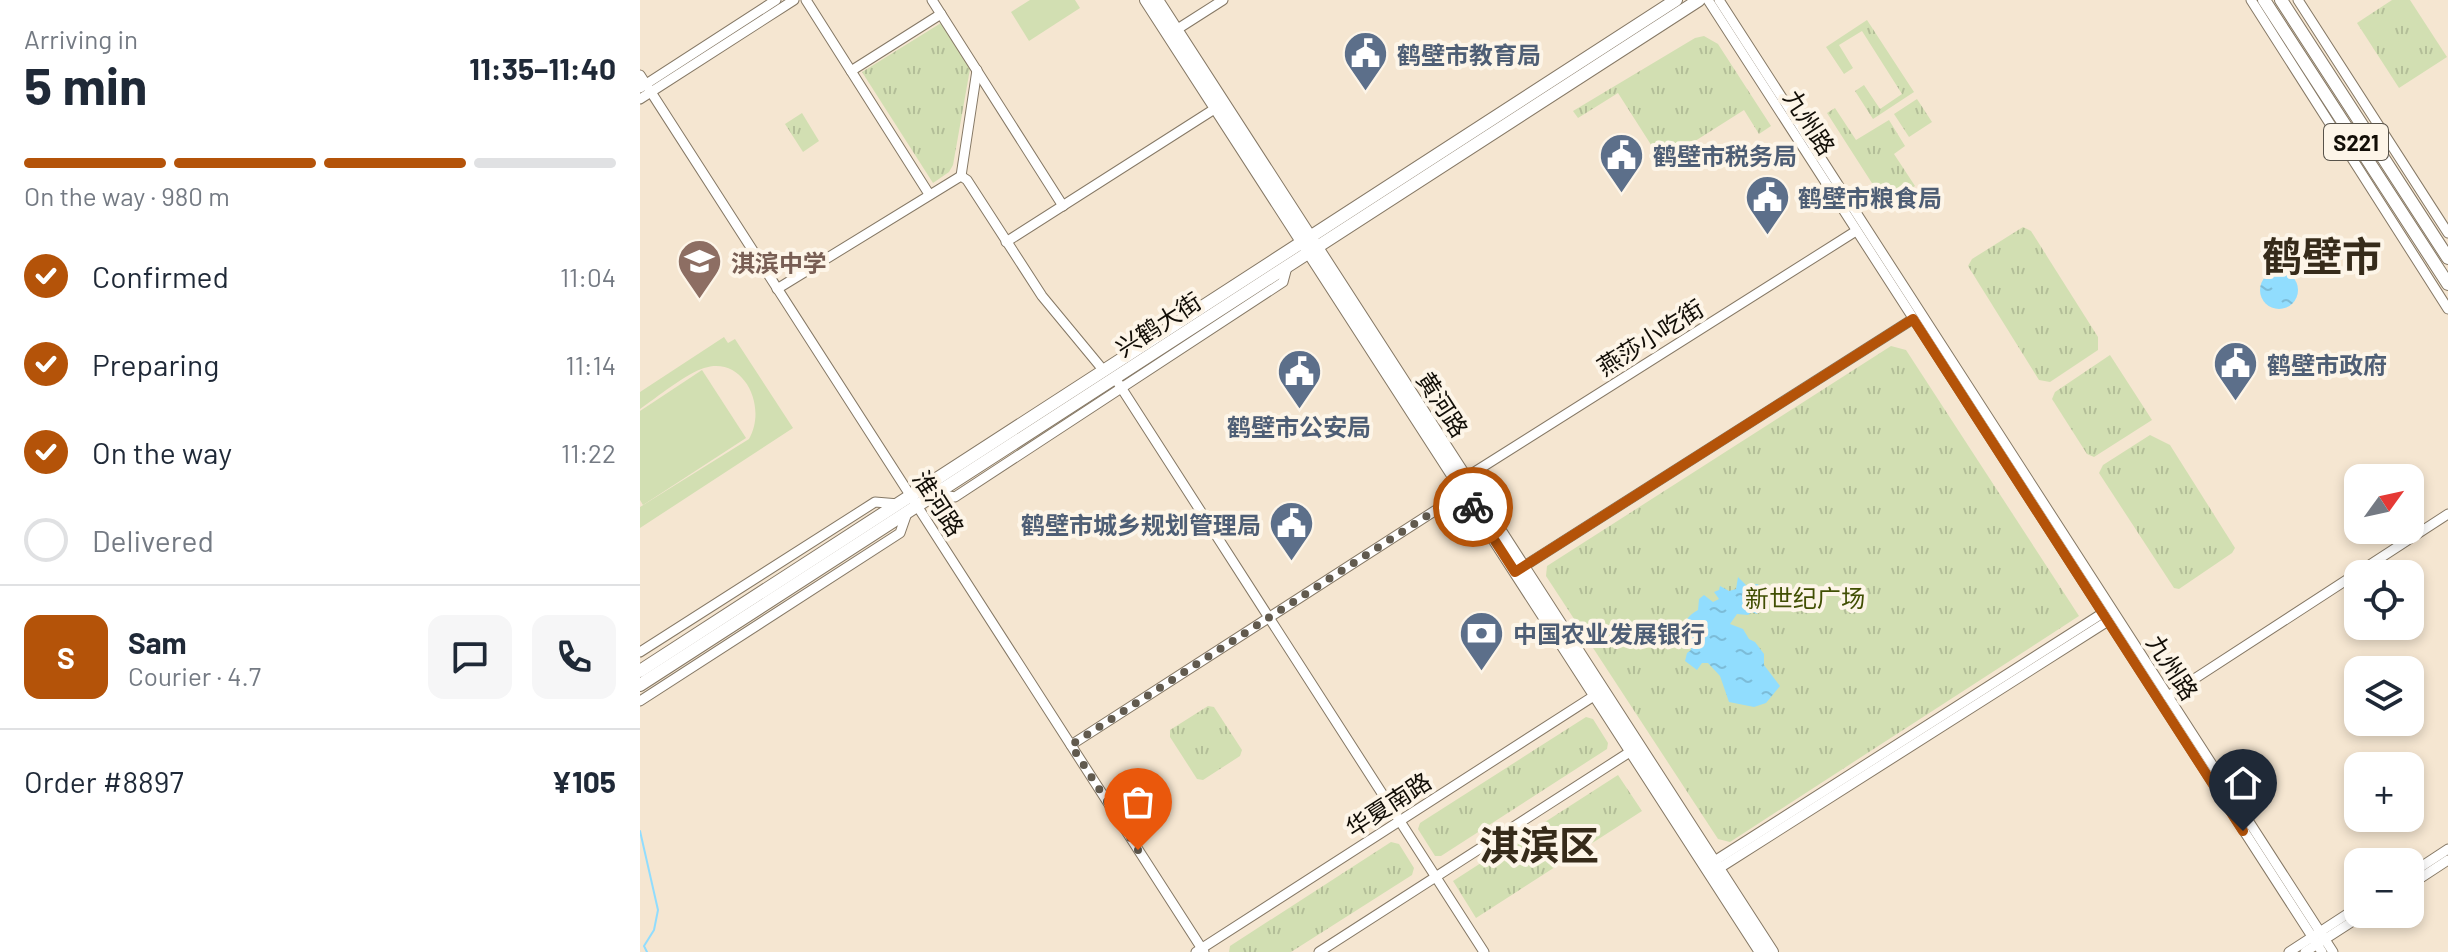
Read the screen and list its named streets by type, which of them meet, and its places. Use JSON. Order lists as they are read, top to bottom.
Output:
{
  "streets": {
    "main road": ["S221", "兴鹤大街", "黄河路"],
    "street": [
      "九州路",
      "燕莎小吃街",
      "淮河路",
      "华夏南路"
    ]
  },
  "crossings": [
    ["九州路", "燕莎小吃街"],
    ["兴鹤大街", "黄河路"],
    ["兴鹤大街", "淮河路"],
    ["燕莎小吃街", "黄河路"],
    ["燕莎小吃街", "淮河路"],
    ["黄河路", "华夏南路"],
    ["淮河路", "华夏南路"]
  ],
  "districts": ["鹤壁市", "淇滨区"],
  "parks": ["新世纪广场"],
  "places": {
    "public building": [
      "鹤壁市教育局",
      "鹤壁市税务局",
      "鹤壁市粮食局",
      "鹤壁市政府",
      "鹤壁市公安局",
      "鹤壁市城乡规划管理局"
    ],
    "school or university": ["淇滨中学"],
    "bank": ["中国农业发展银行"]
  },
  "north": "top right",
  "page": {
    "heading": ["5 min", "Arriving in", "11:35–11:40"],
    "panel": [
      "Sam",
      "Courier · 4.7",
      "Order #8897",
      "¥105"
    ],
    "bar": "On the way · 980 m",
    "list": [
      ["Confirmed", "11:04"],
      ["Preparing", "11:14"],
      ["On the way", "11:22"],
      "Delivered"
    ],
    "map_buttons": ["+", "−"],
    "round": "S"
  }
}
